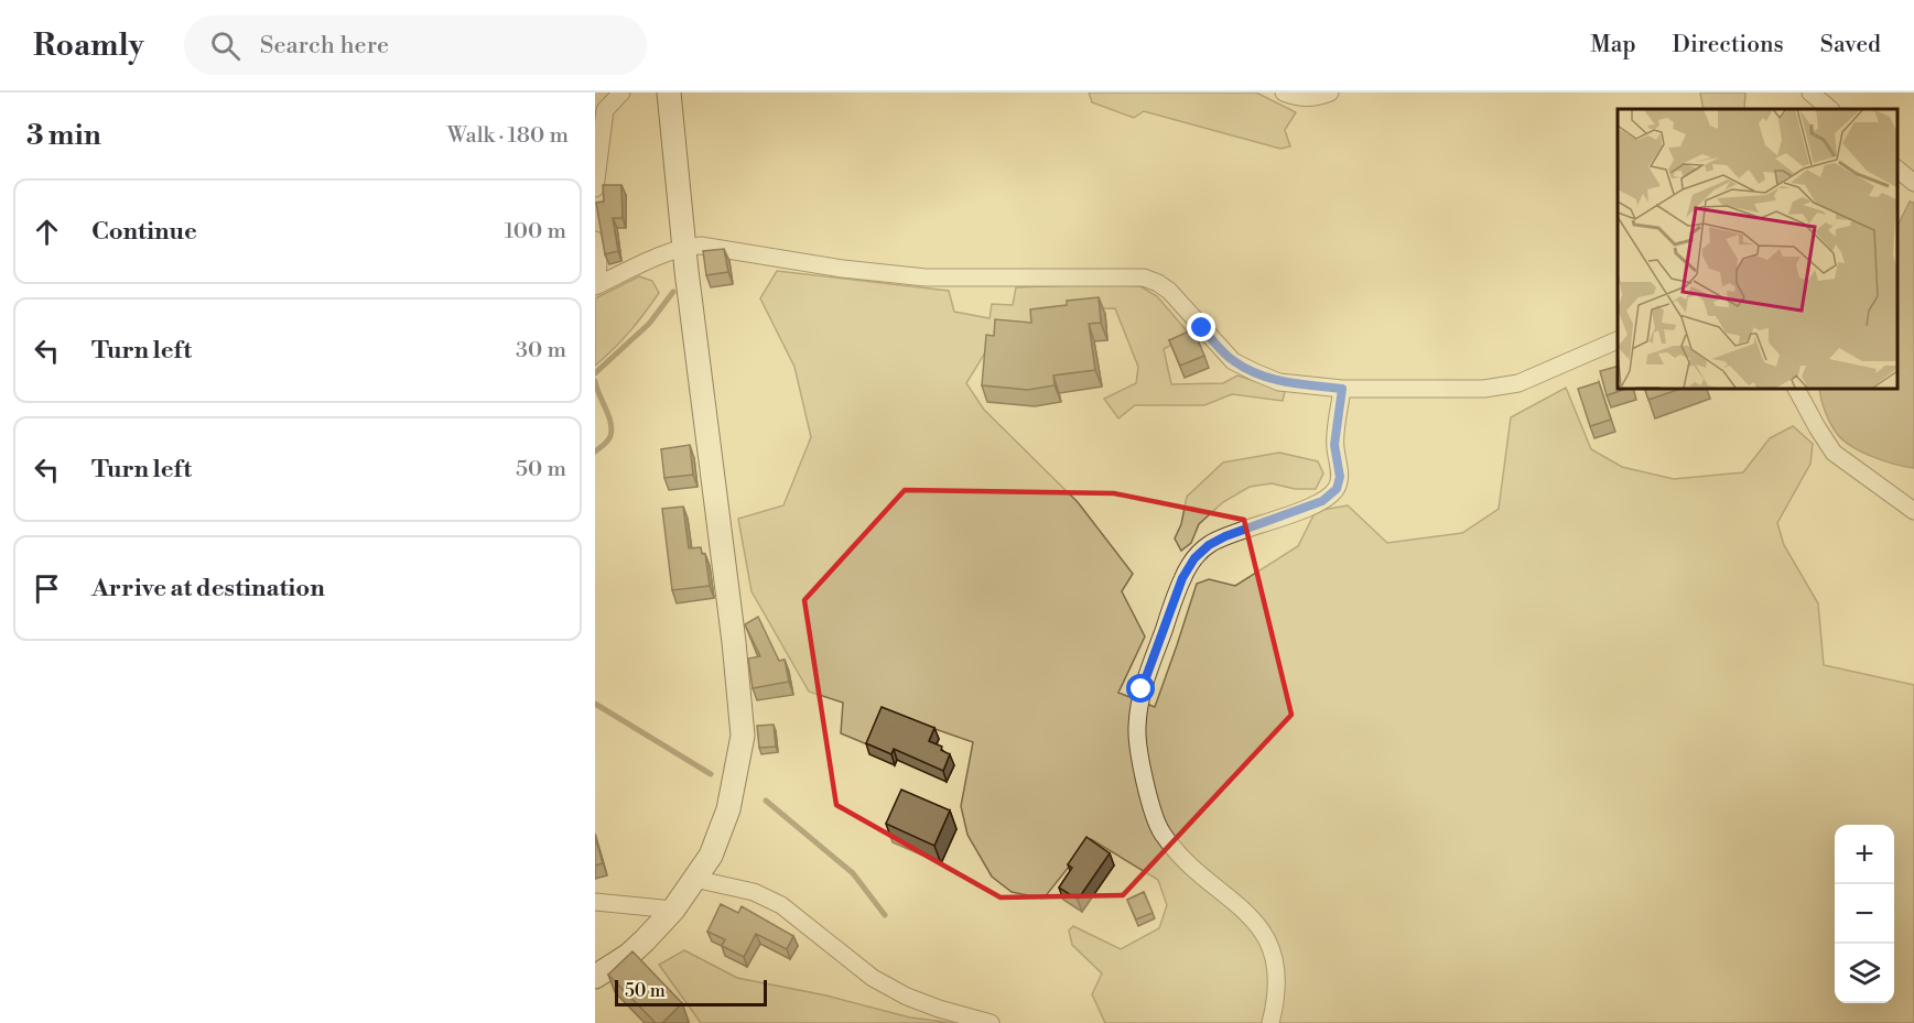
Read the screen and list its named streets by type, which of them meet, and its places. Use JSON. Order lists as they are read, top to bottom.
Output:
{
  "scale_bar": "50 m",
  "page": {
    "header": "Roamly",
    "search": "Search here",
    "nav": ["Map", "Directions", "Saved"],
    "heading": ["3 min", "Walk · 180 m"],
    "list": [
      ["Continue", "100 m"],
      ["Turn left", "30 m"],
      ["Turn left", "50 m"],
      "Arrive at destination"
    ],
    "map_buttons": ["+", "−"],
    "scale": "50 m"
  }
}
